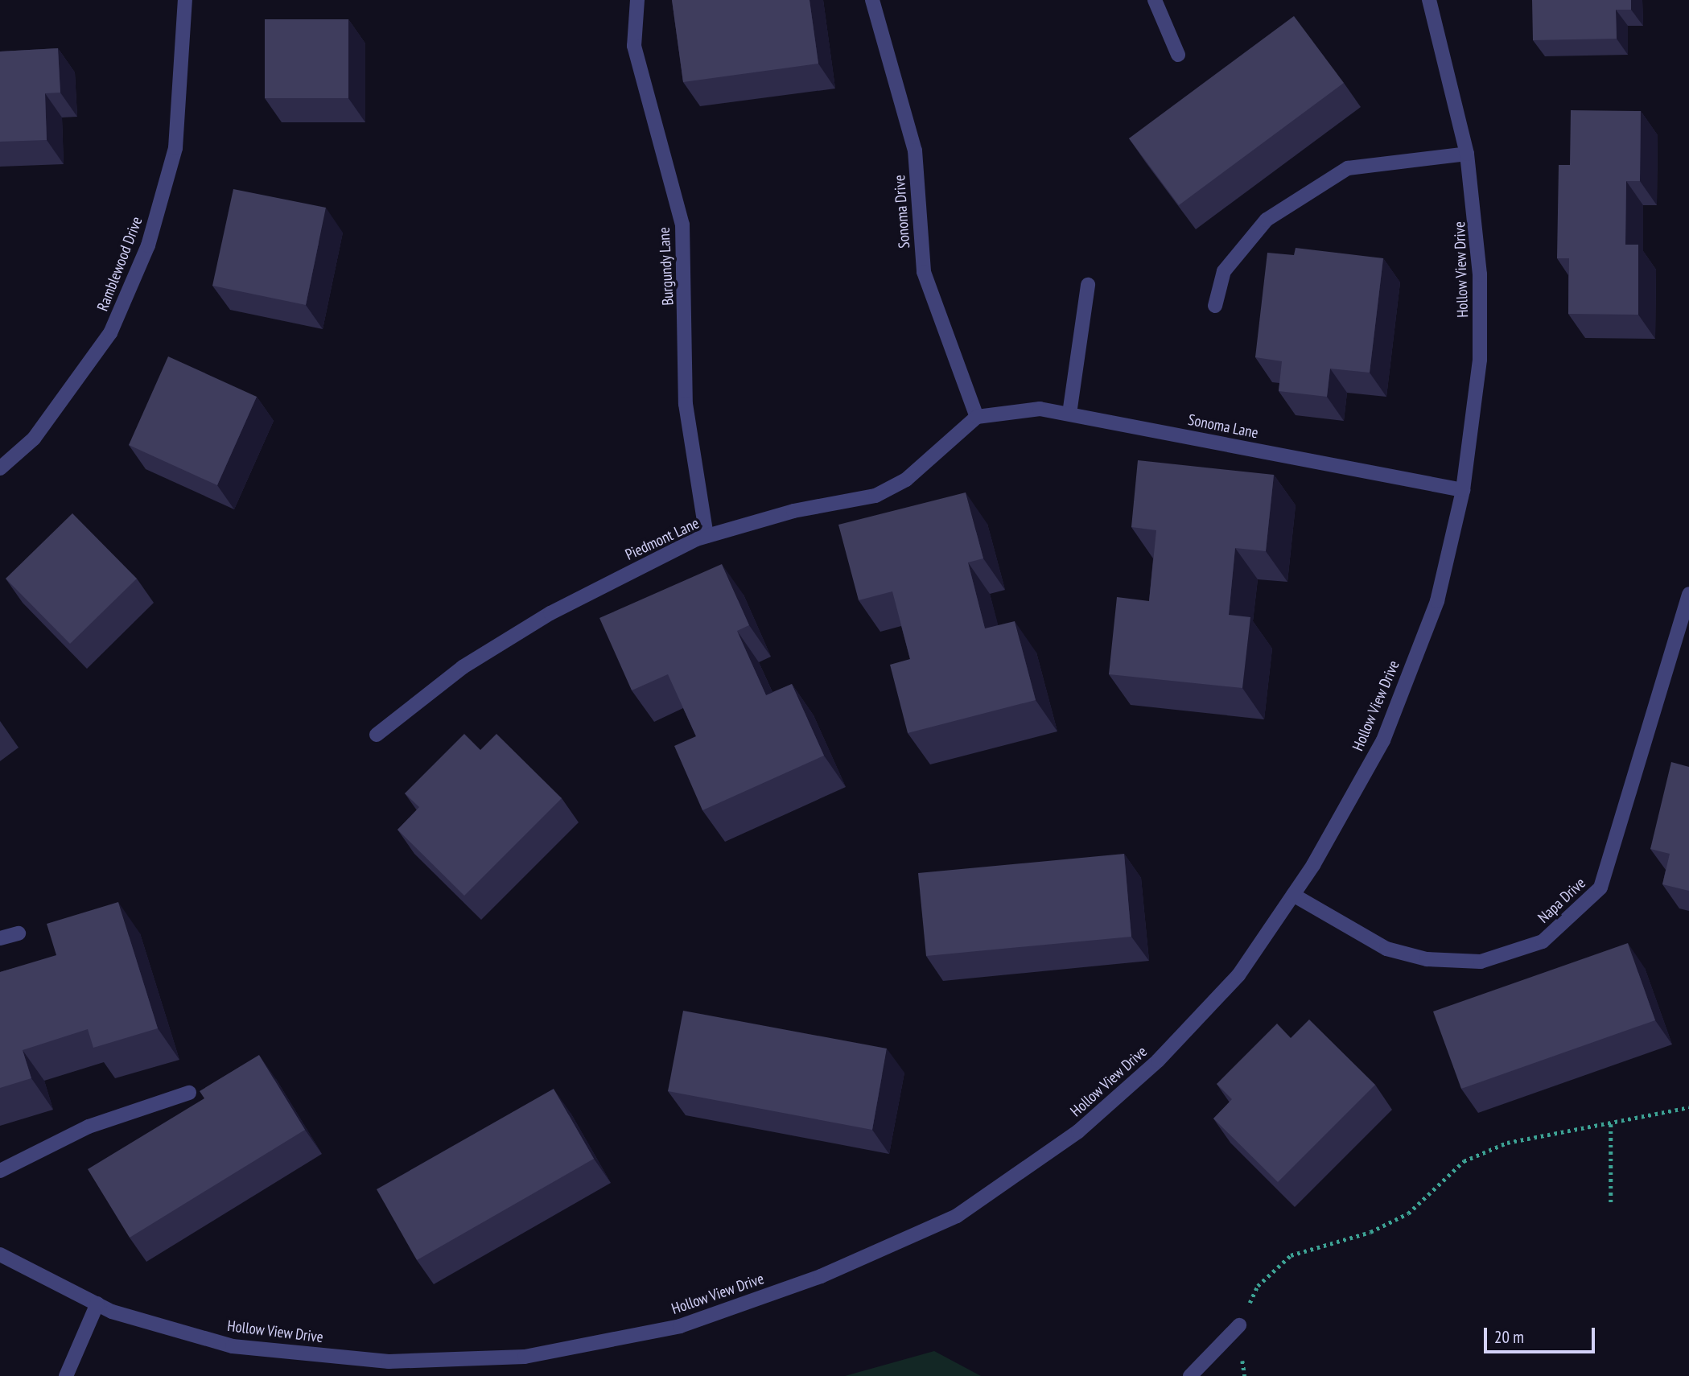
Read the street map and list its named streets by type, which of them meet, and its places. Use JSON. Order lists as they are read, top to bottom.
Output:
{
  "streets": {
    "street": [
      "Sonoma Drive",
      "Ramblewood Drive",
      "Burgundy Lane",
      "Hollow View Drive",
      "Sonoma Lane",
      "Piedmont Lane",
      "Napa Drive"
    ]
  },
  "crossings": [
    ["Sonoma Drive", "Sonoma Lane"],
    ["Sonoma Drive", "Piedmont Lane"],
    ["Burgundy Lane", "Piedmont Lane"],
    ["Hollow View Drive", "Sonoma Lane"],
    ["Hollow View Drive", "Napa Drive"],
    ["Sonoma Lane", "Piedmont Lane"]
  ],
  "scale_bar": "20 m"
}
